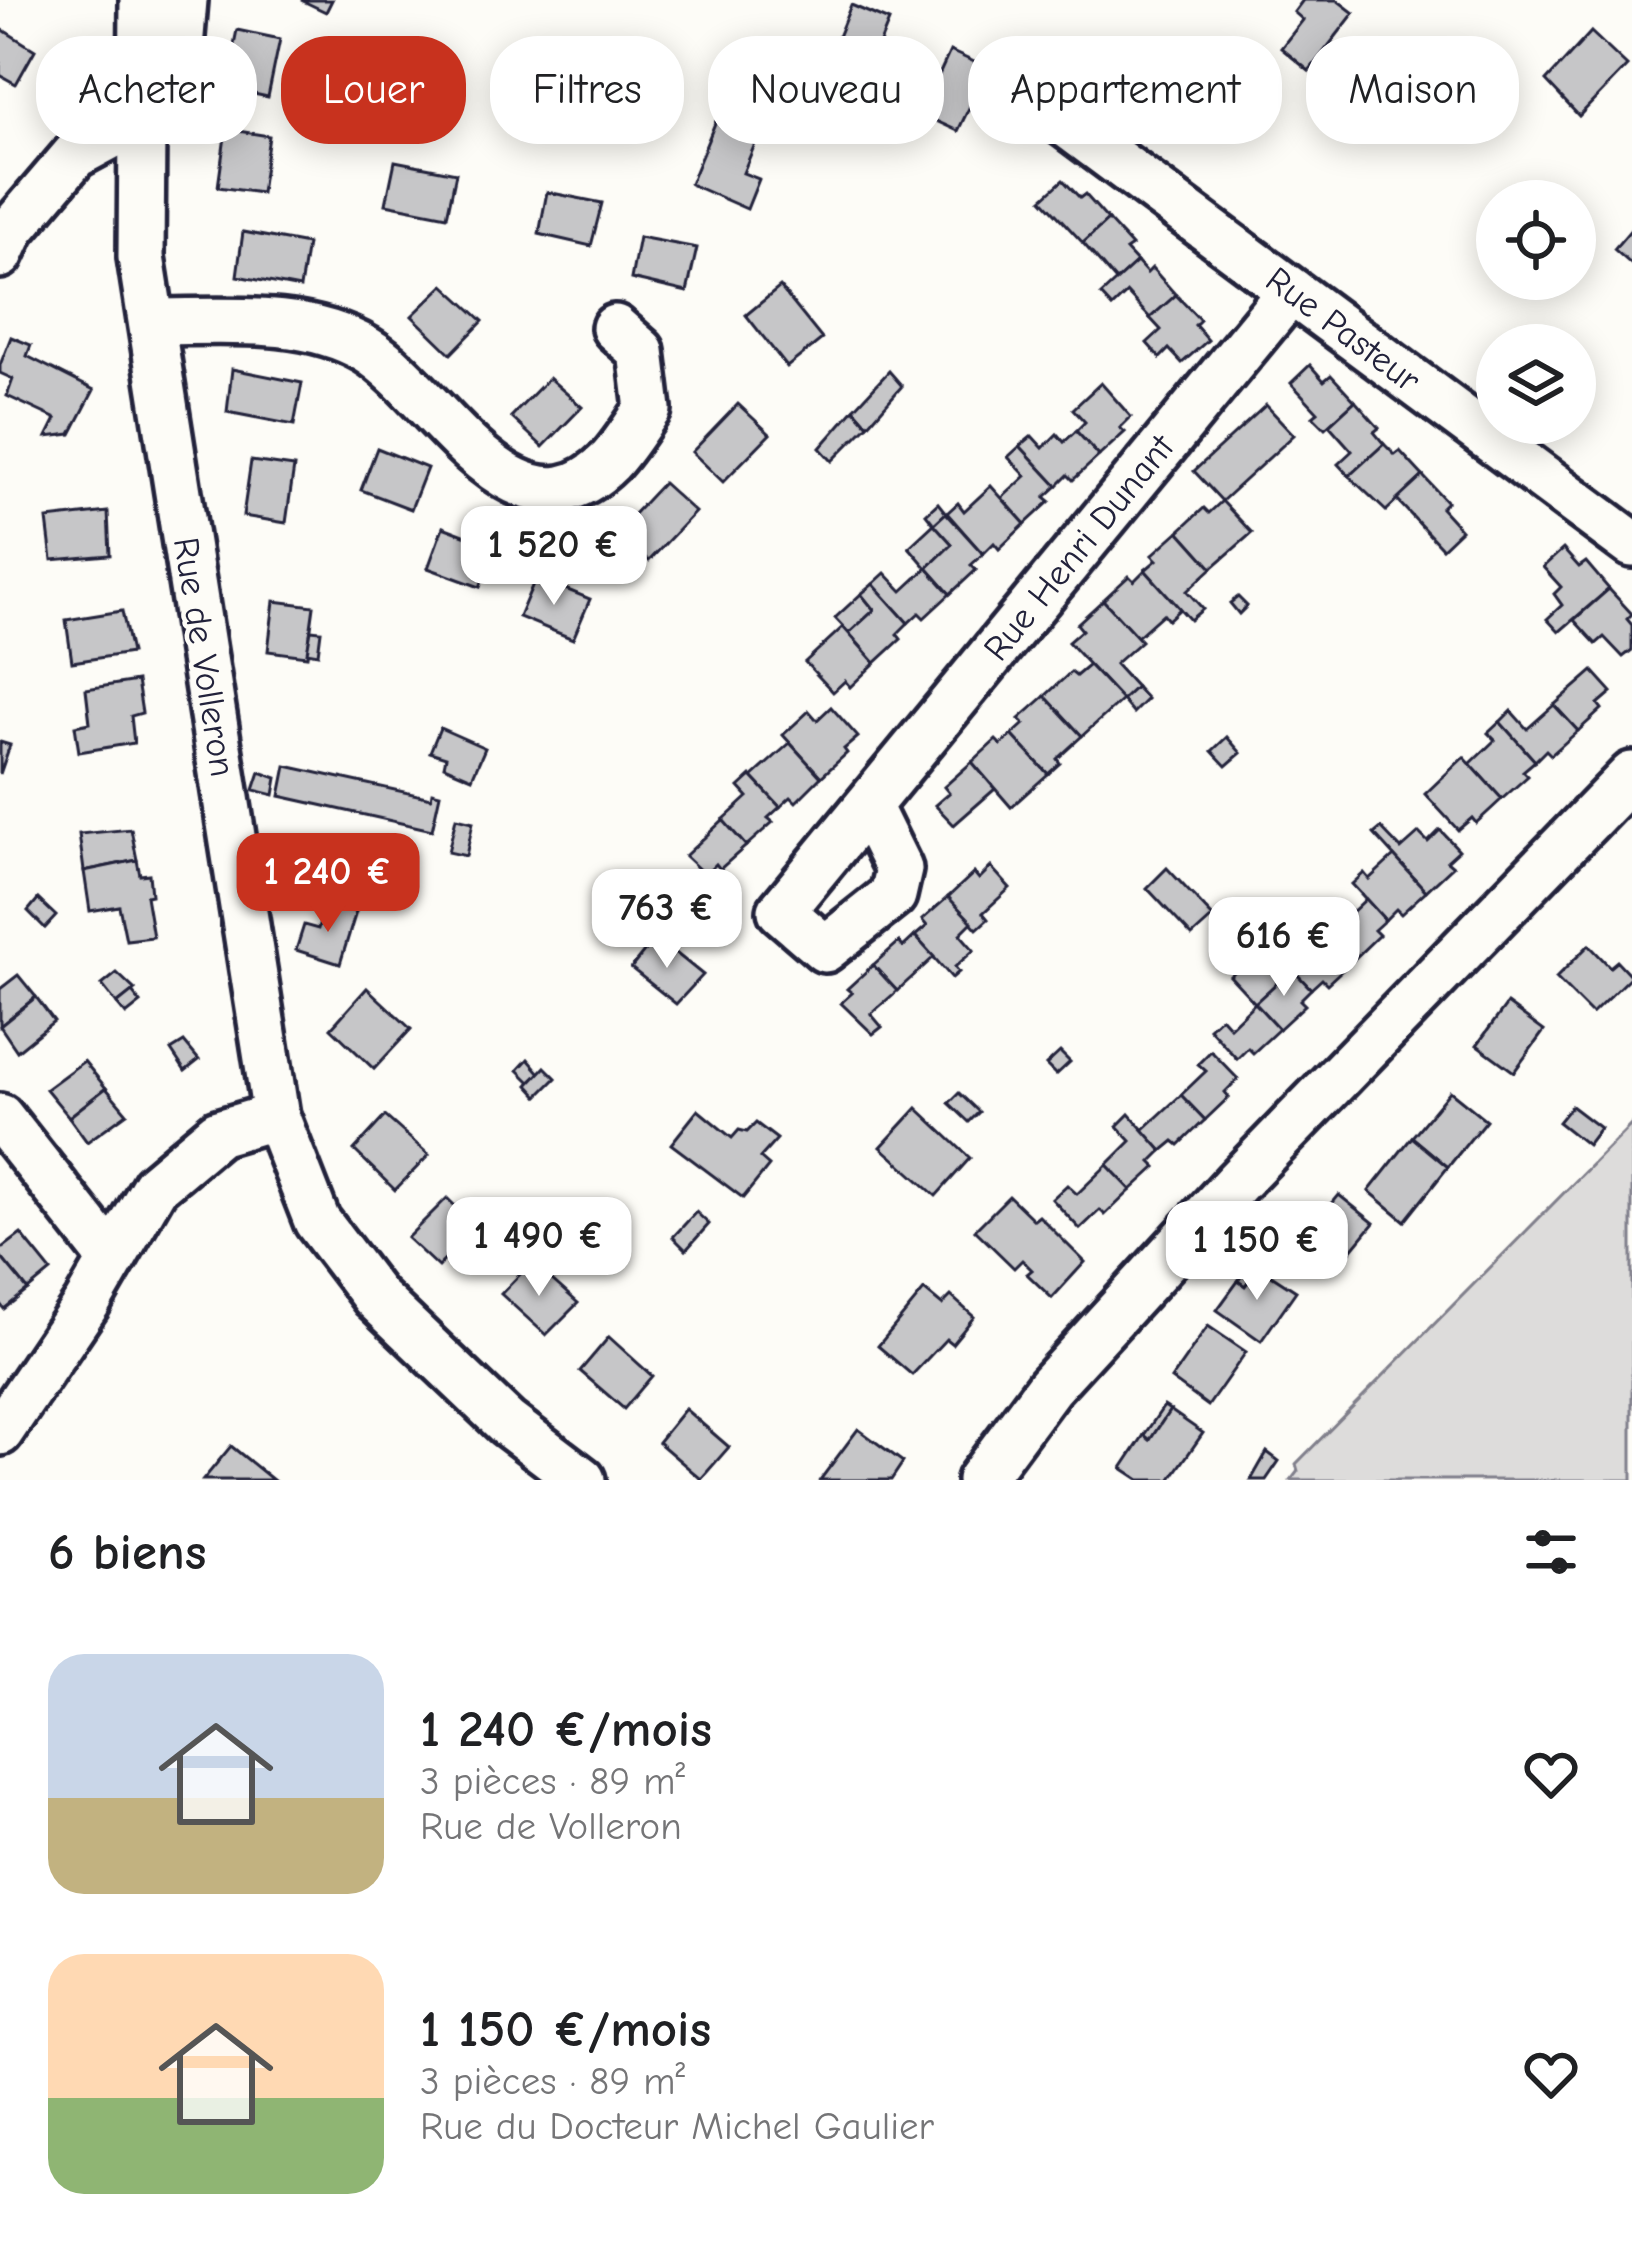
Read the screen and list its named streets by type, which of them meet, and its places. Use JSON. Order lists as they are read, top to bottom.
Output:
{
  "streets": {
    "street": ["Rue Pasteur", "Rue Henri Dunant", "Rue de Volleron"]
  },
  "crossings": [
    ["Rue Pasteur", "Rue Henri Dunant"]
  ],
  "page": {
    "chip": [
      "Acheter",
      "Louer",
      "Filtres",
      "Nouveau",
      "Appartement",
      "Maison"
    ],
    "price": [
      "1 520 €",
      "1 240 €",
      "763 €",
      "616 €",
      "1 490 €",
      "1 150 €"
    ],
    "heading": "6 biens",
    "list": [
      {
        "name": "1 240 €/mois",
        "note": "3 pièces · 89 m² · Rue de Volleron"
      },
      {
        "name": "1 150 €/mois",
        "note": "3 pièces · 89 m² · Rue du Docteur Michel Gaulier"
      }
    ]
  }
}
